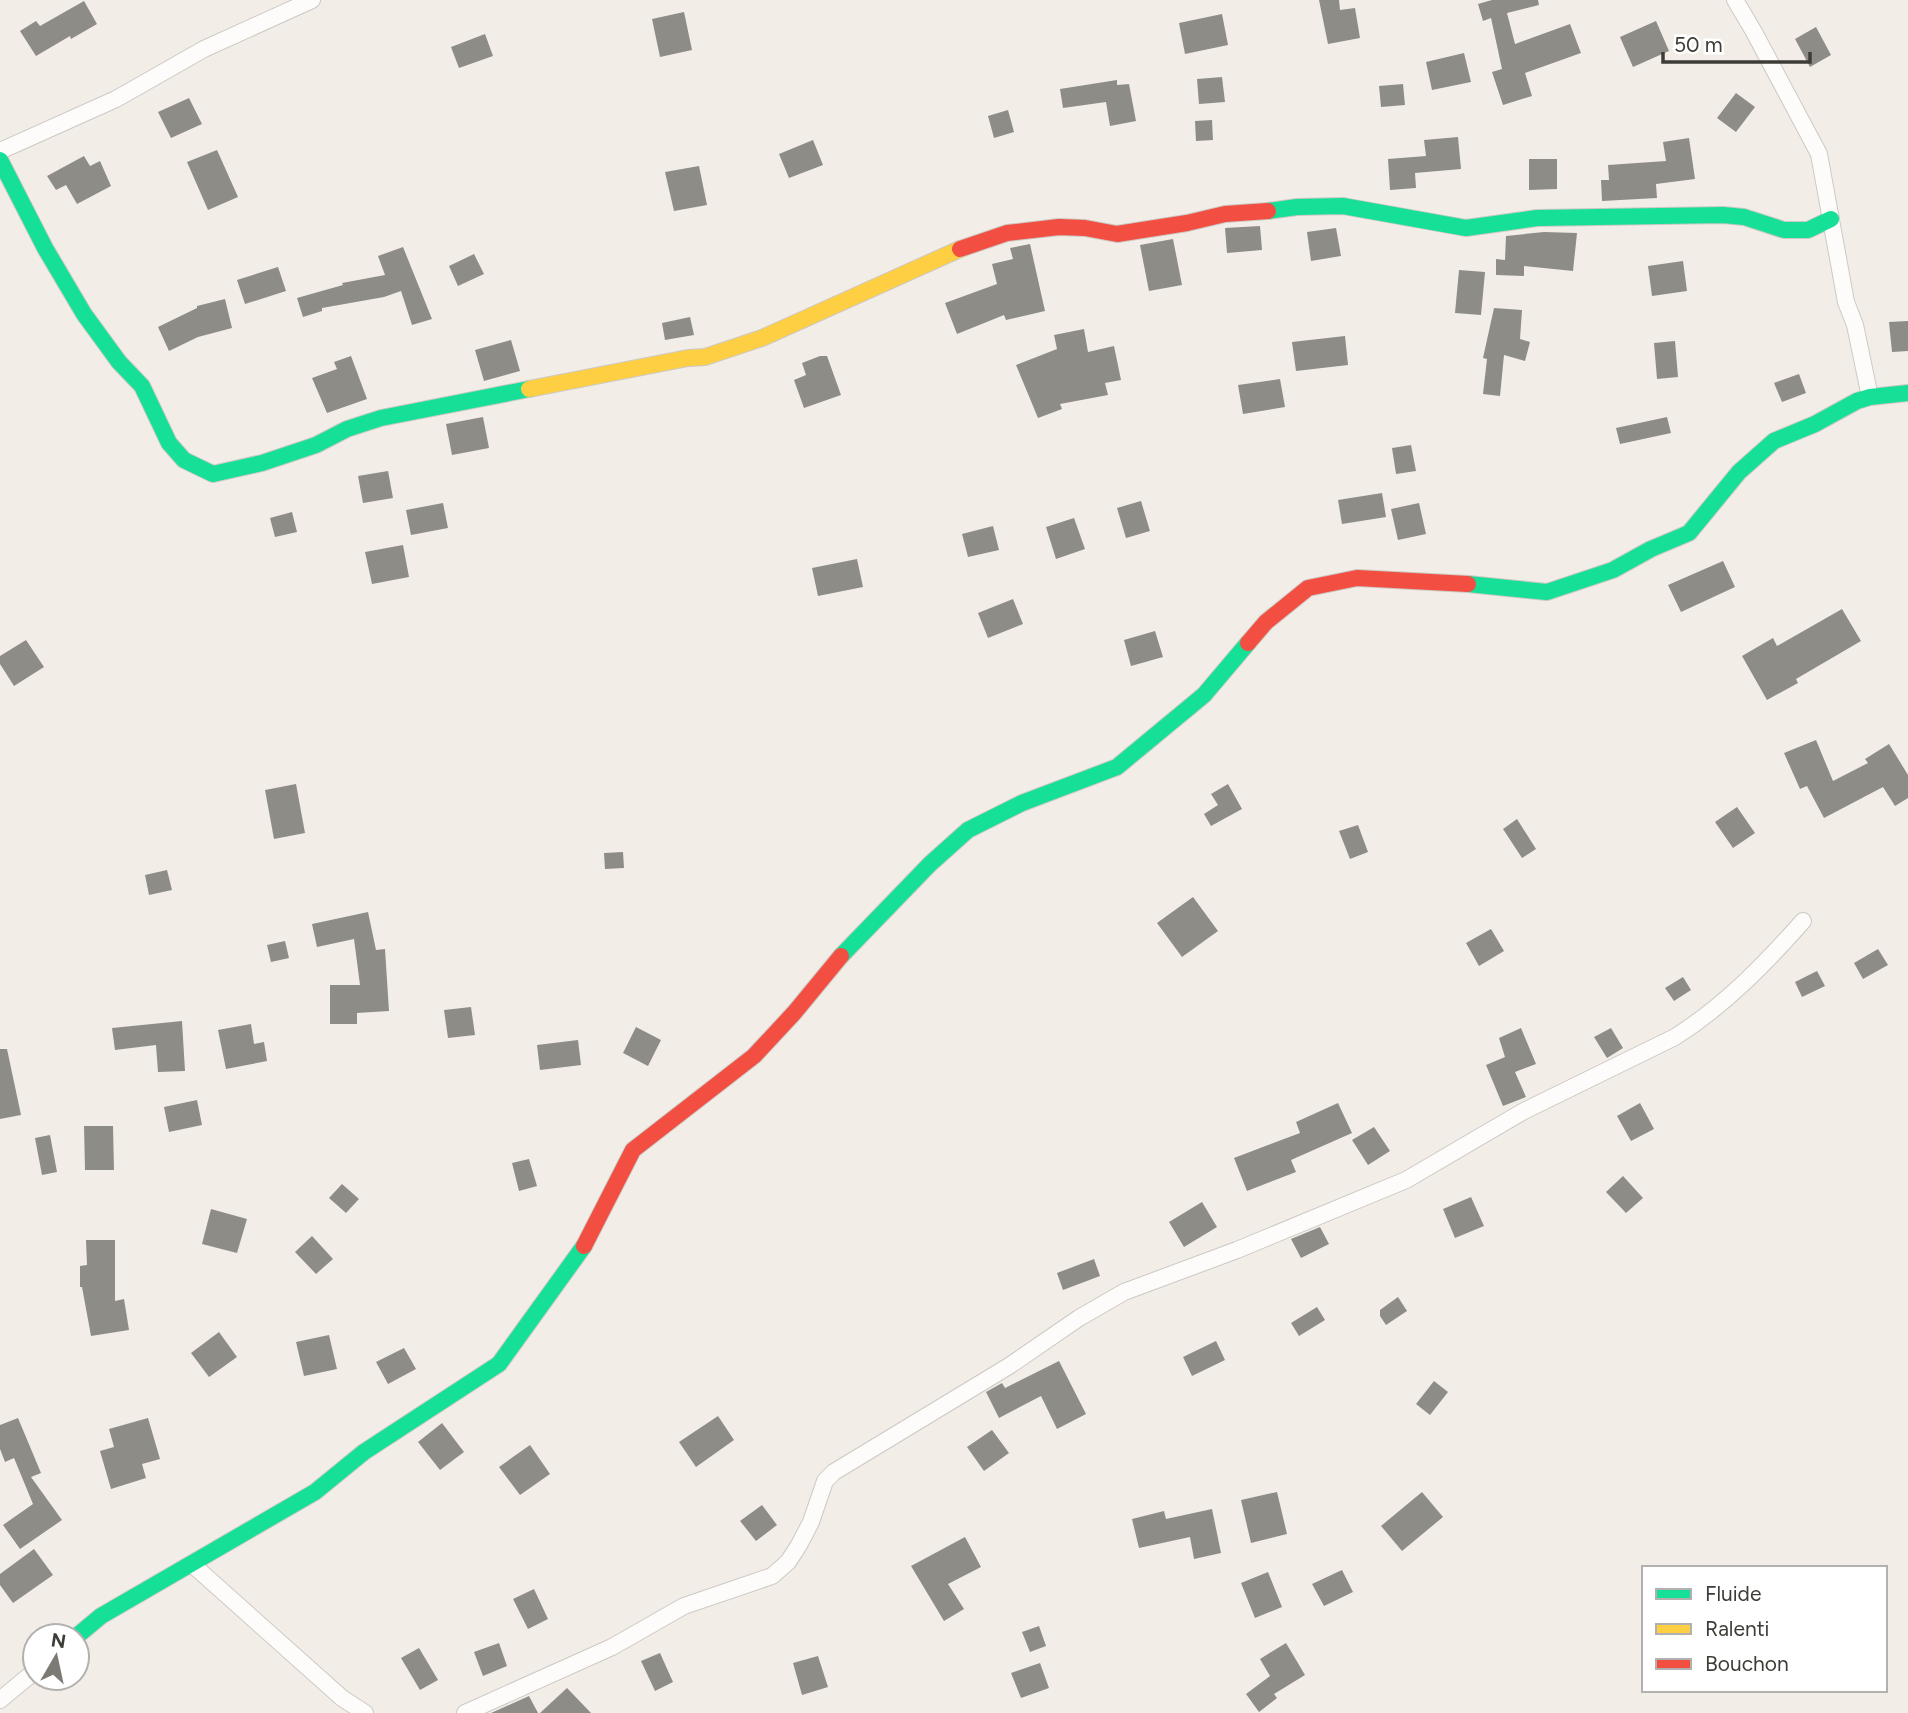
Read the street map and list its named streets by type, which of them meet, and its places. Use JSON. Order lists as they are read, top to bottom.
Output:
{
  "legend": ["Fluide", "Ralenti", "Bouchon"],
  "scale_bar": "50 m",
  "north": "top"
}
